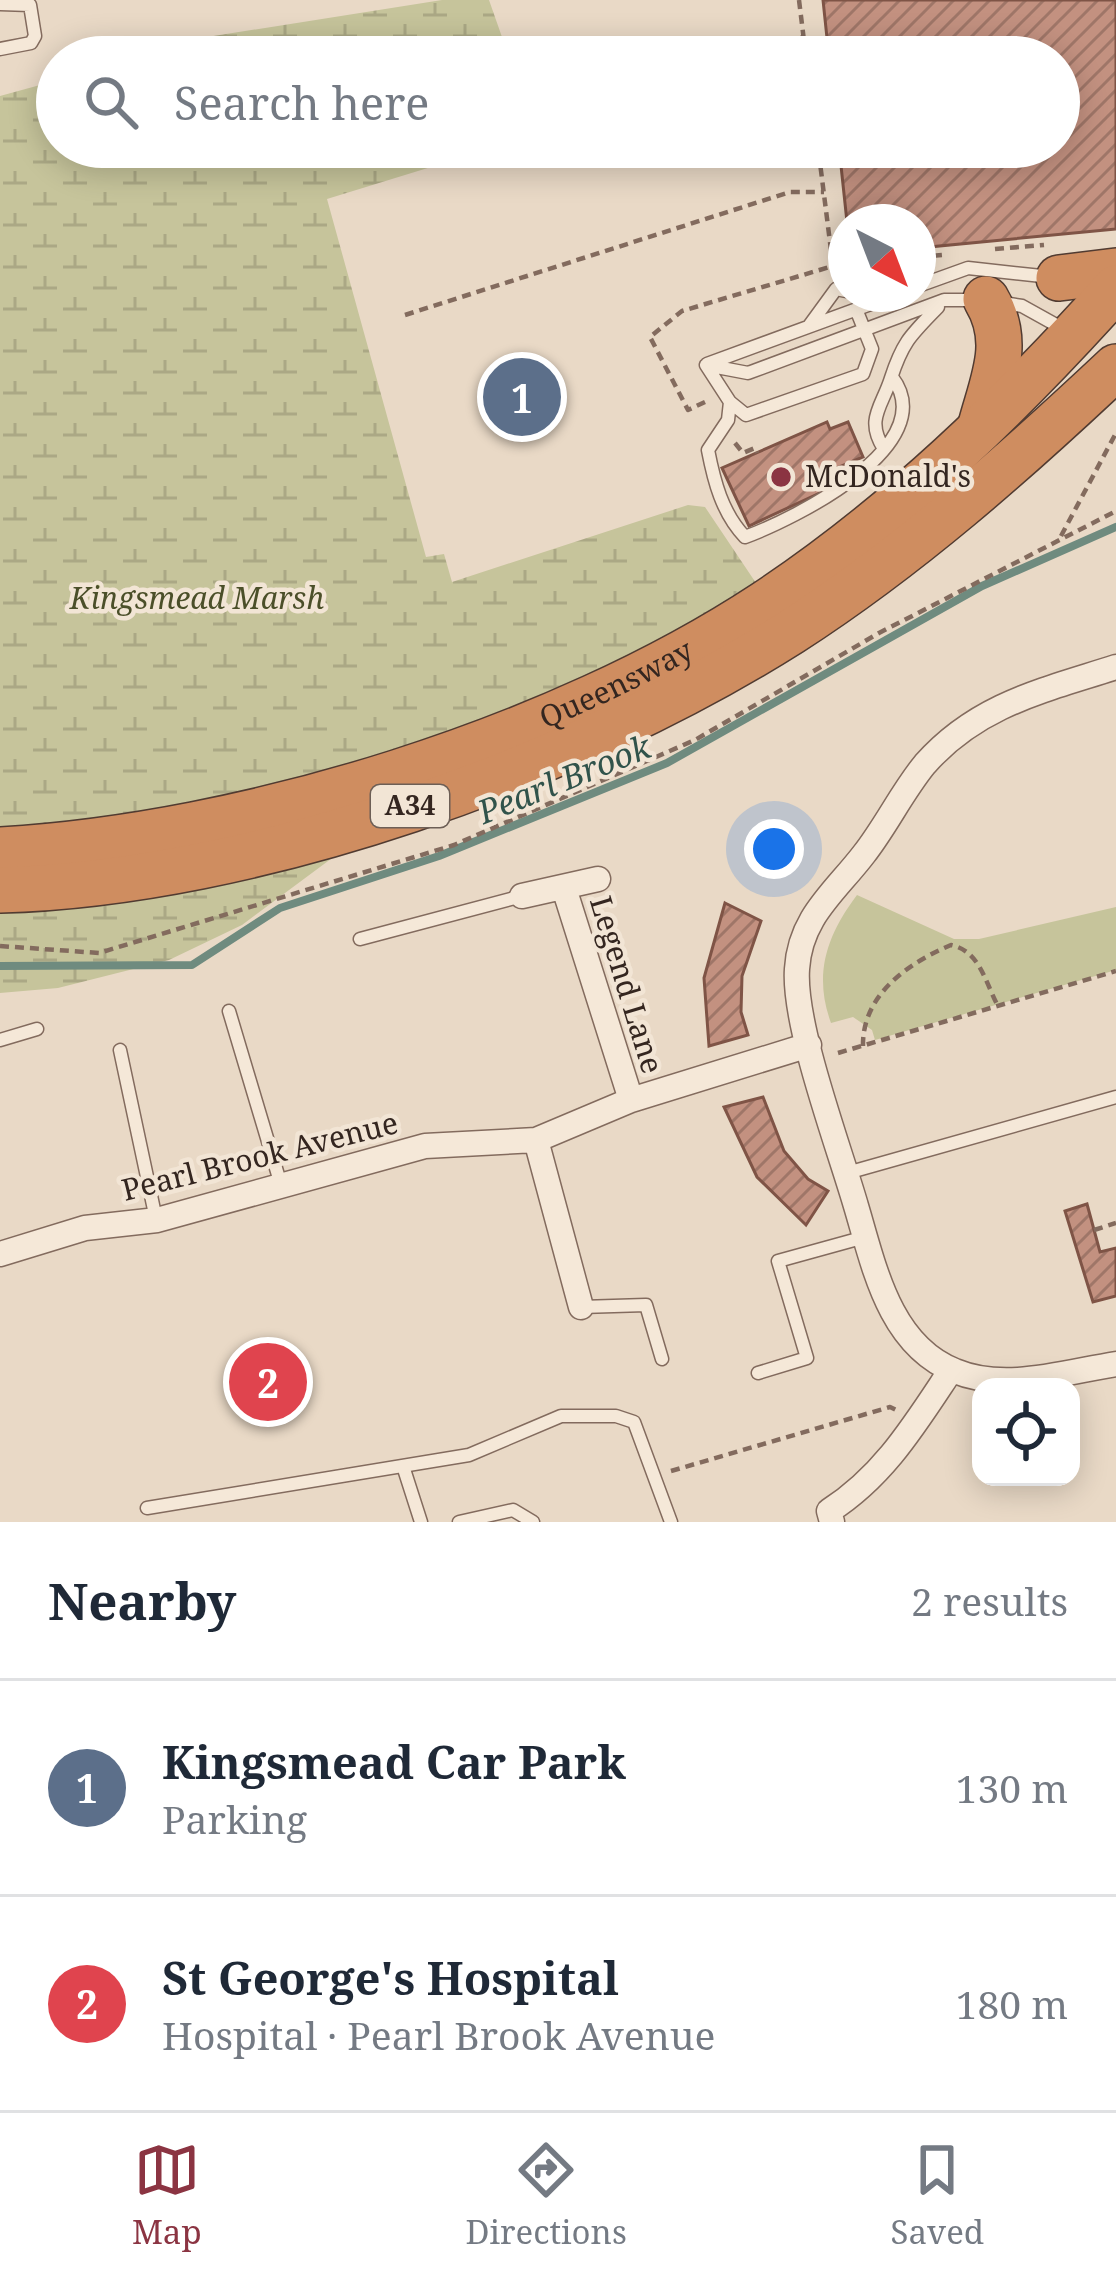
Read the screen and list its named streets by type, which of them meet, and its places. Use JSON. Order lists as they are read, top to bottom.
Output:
{
  "streets": {
    "highway": ["Queensway", "A34"],
    "street": ["Legend Lane", "Pearl Brook Avenue"]
  },
  "crossings": [
    ["Legend Lane", "Pearl Brook Avenue"]
  ],
  "water": ["Pearl Brook"],
  "parks": ["Kingsmead Marsh"],
  "places": ["McDonald's"],
  "north": "bottom right",
  "page": {
    "search": "Search here",
    "pins": ["1", "2"],
    "heading": ["Nearby", "2 results"],
    "list": [
      {
        "mark": "1",
        "name": "Kingsmead Car Park",
        "note": "Parking",
        "value": "130 m"
      },
      {
        "mark": "2",
        "name": "St George's Hospital",
        "note": "Hospital · Pearl Brook Avenue",
        "value": "180 m"
      }
    ],
    "nav": ["Map", "Directions", "Saved"]
  }
}
